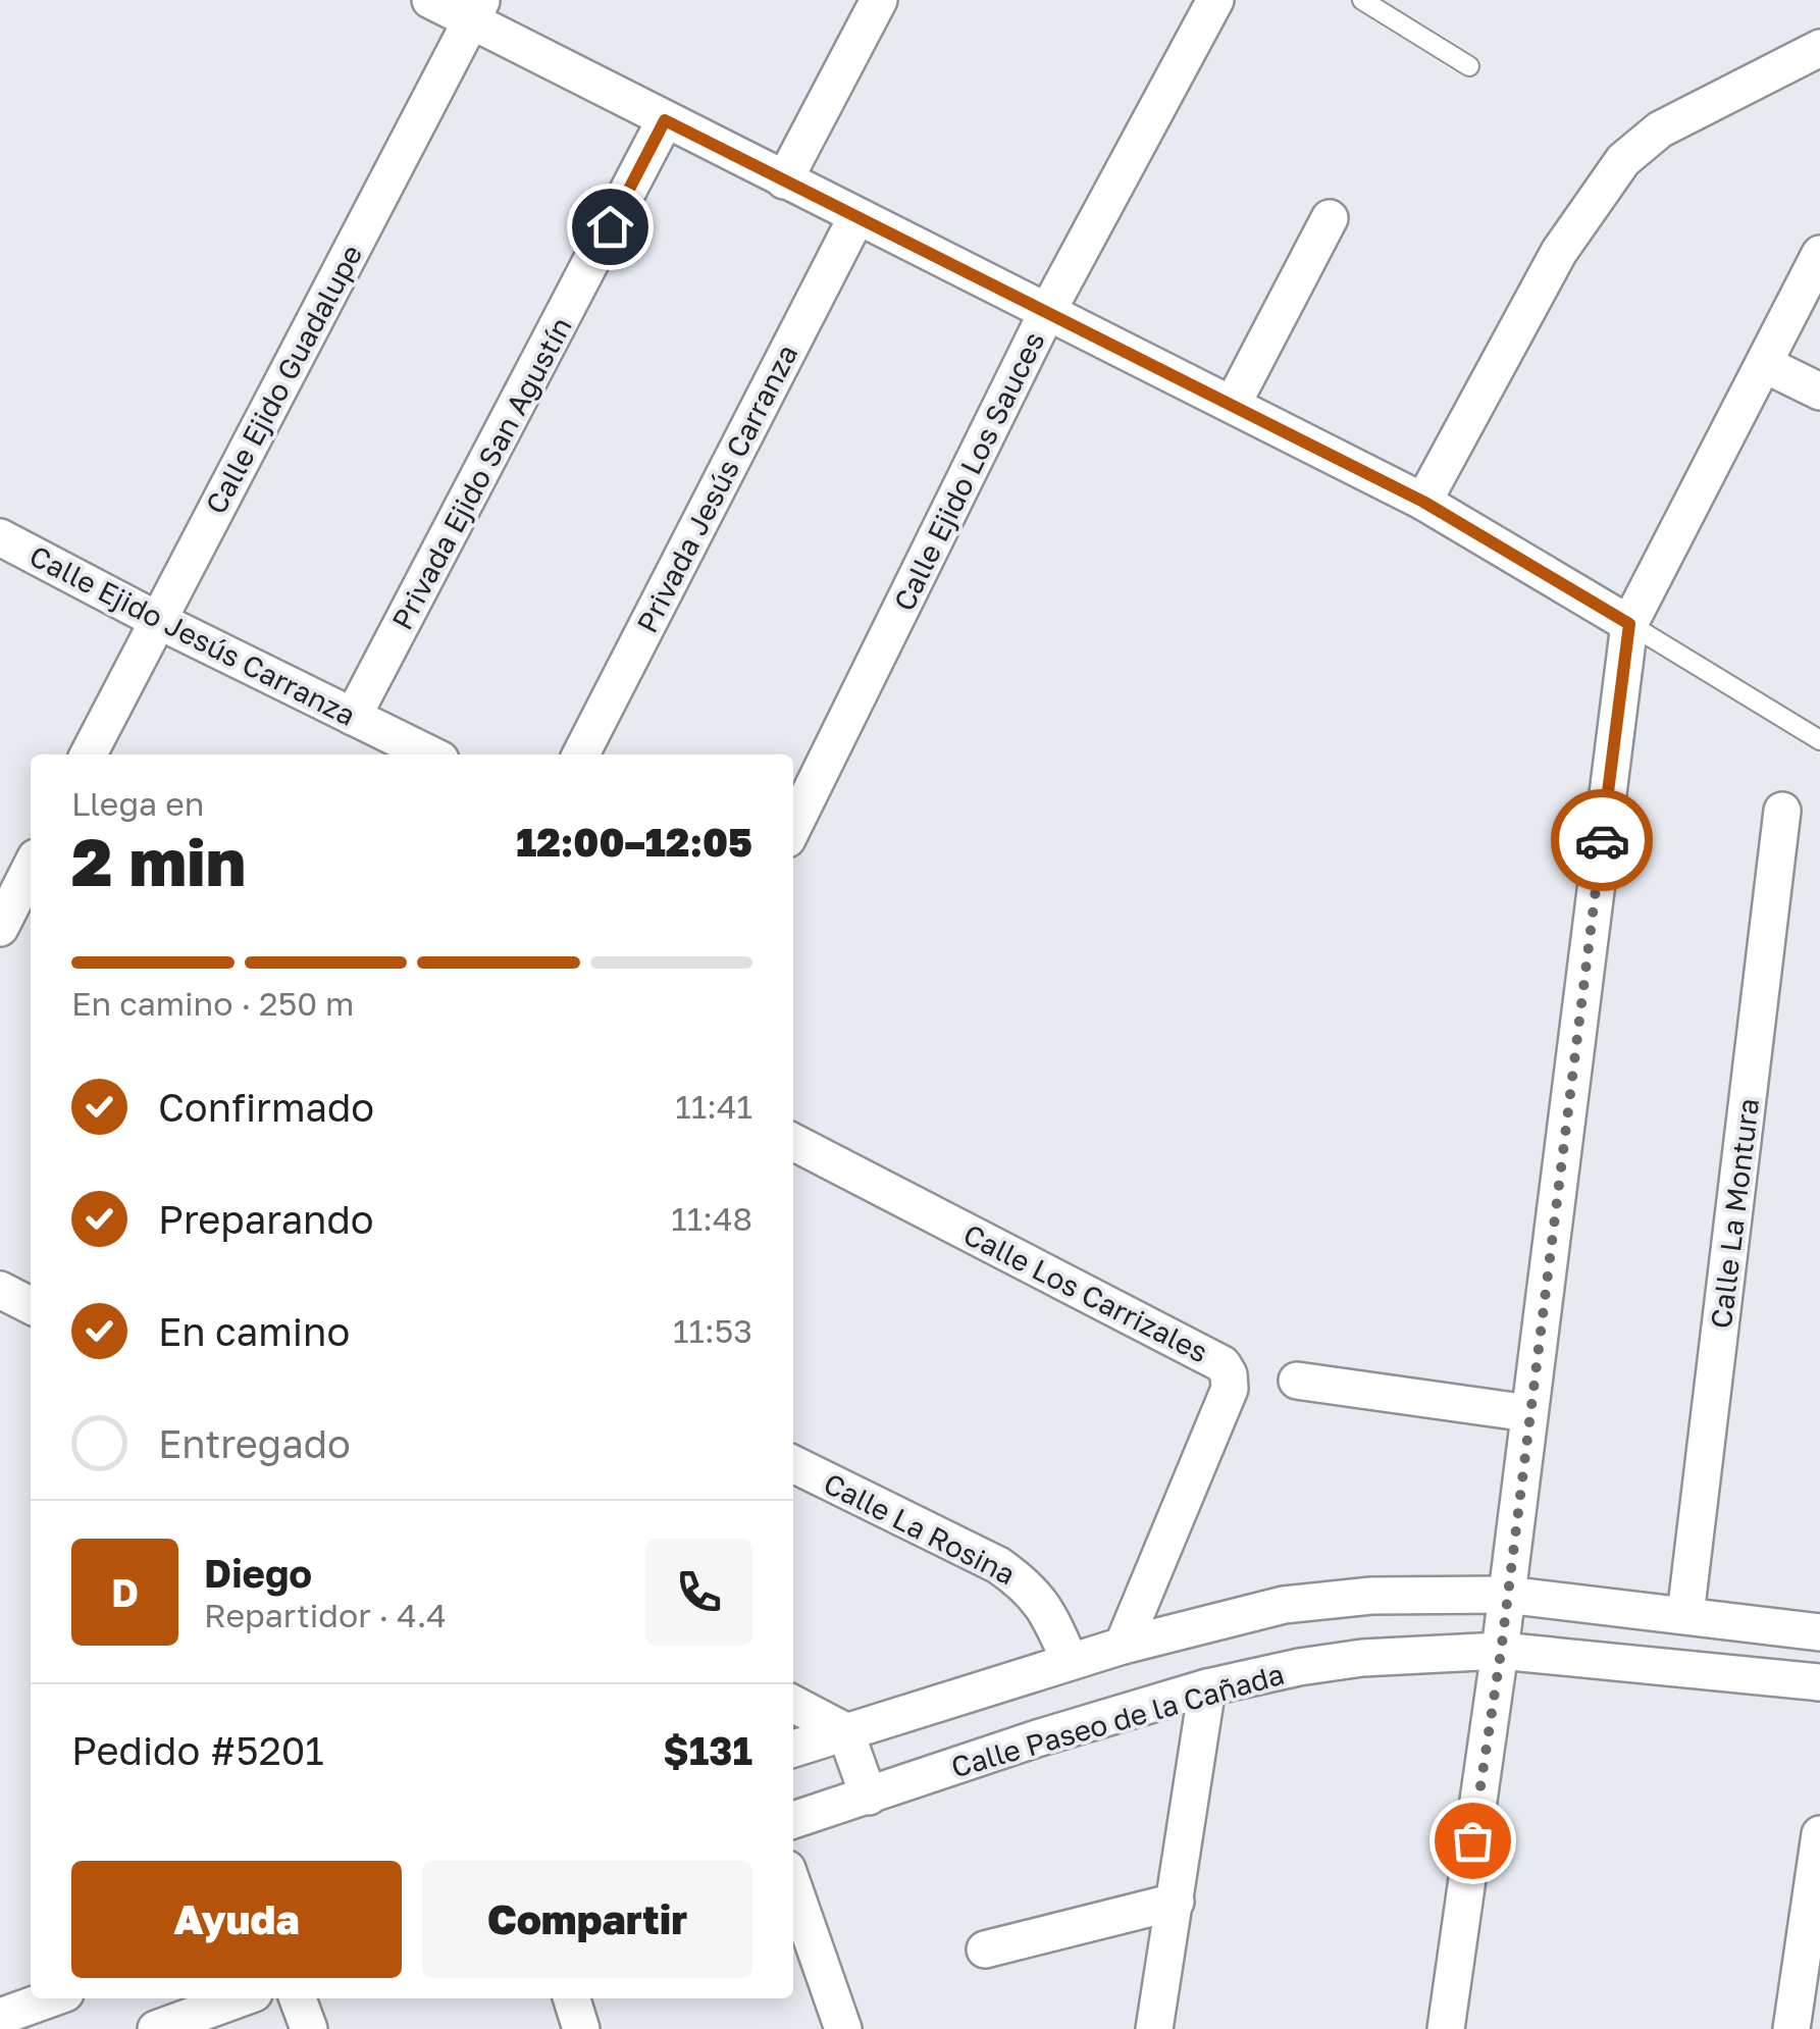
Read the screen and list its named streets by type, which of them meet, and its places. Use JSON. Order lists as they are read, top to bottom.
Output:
{
  "streets": {
    "street": [
      "Calle Ejido Guadalupe",
      "Calle Ejido Los Sauces",
      "Privada Ejido San Agustín",
      "Privada Jesús Carranza",
      "Calle Ejido Jesús Carranza",
      "Calle La Montura",
      "Calle Los Carrizales",
      "Calle La Rosina",
      "Calle Paseo de la Cañada"
    ]
  },
  "crossings": [
    ["Calle Ejido Guadalupe", "Calle Ejido Jesús Carranza"],
    ["Privada Ejido San Agustín", "Calle Ejido Jesús Carranza"]
  ],
  "page": {
    "heading": ["2 min", "Llega en", "12:00–12:05"],
    "panel": [
      "Diego",
      "Repartidor · 4.4",
      "Pedido #5201",
      "$131"
    ],
    "bar": "En camino · 250 m",
    "list": [
      ["Confirmado", "11:41"],
      ["Preparando", "11:48"],
      ["En camino", "11:53"],
      "Entregado"
    ],
    "round": "D",
    "buttons": ["Ayuda", "Compartir"]
  }
}
